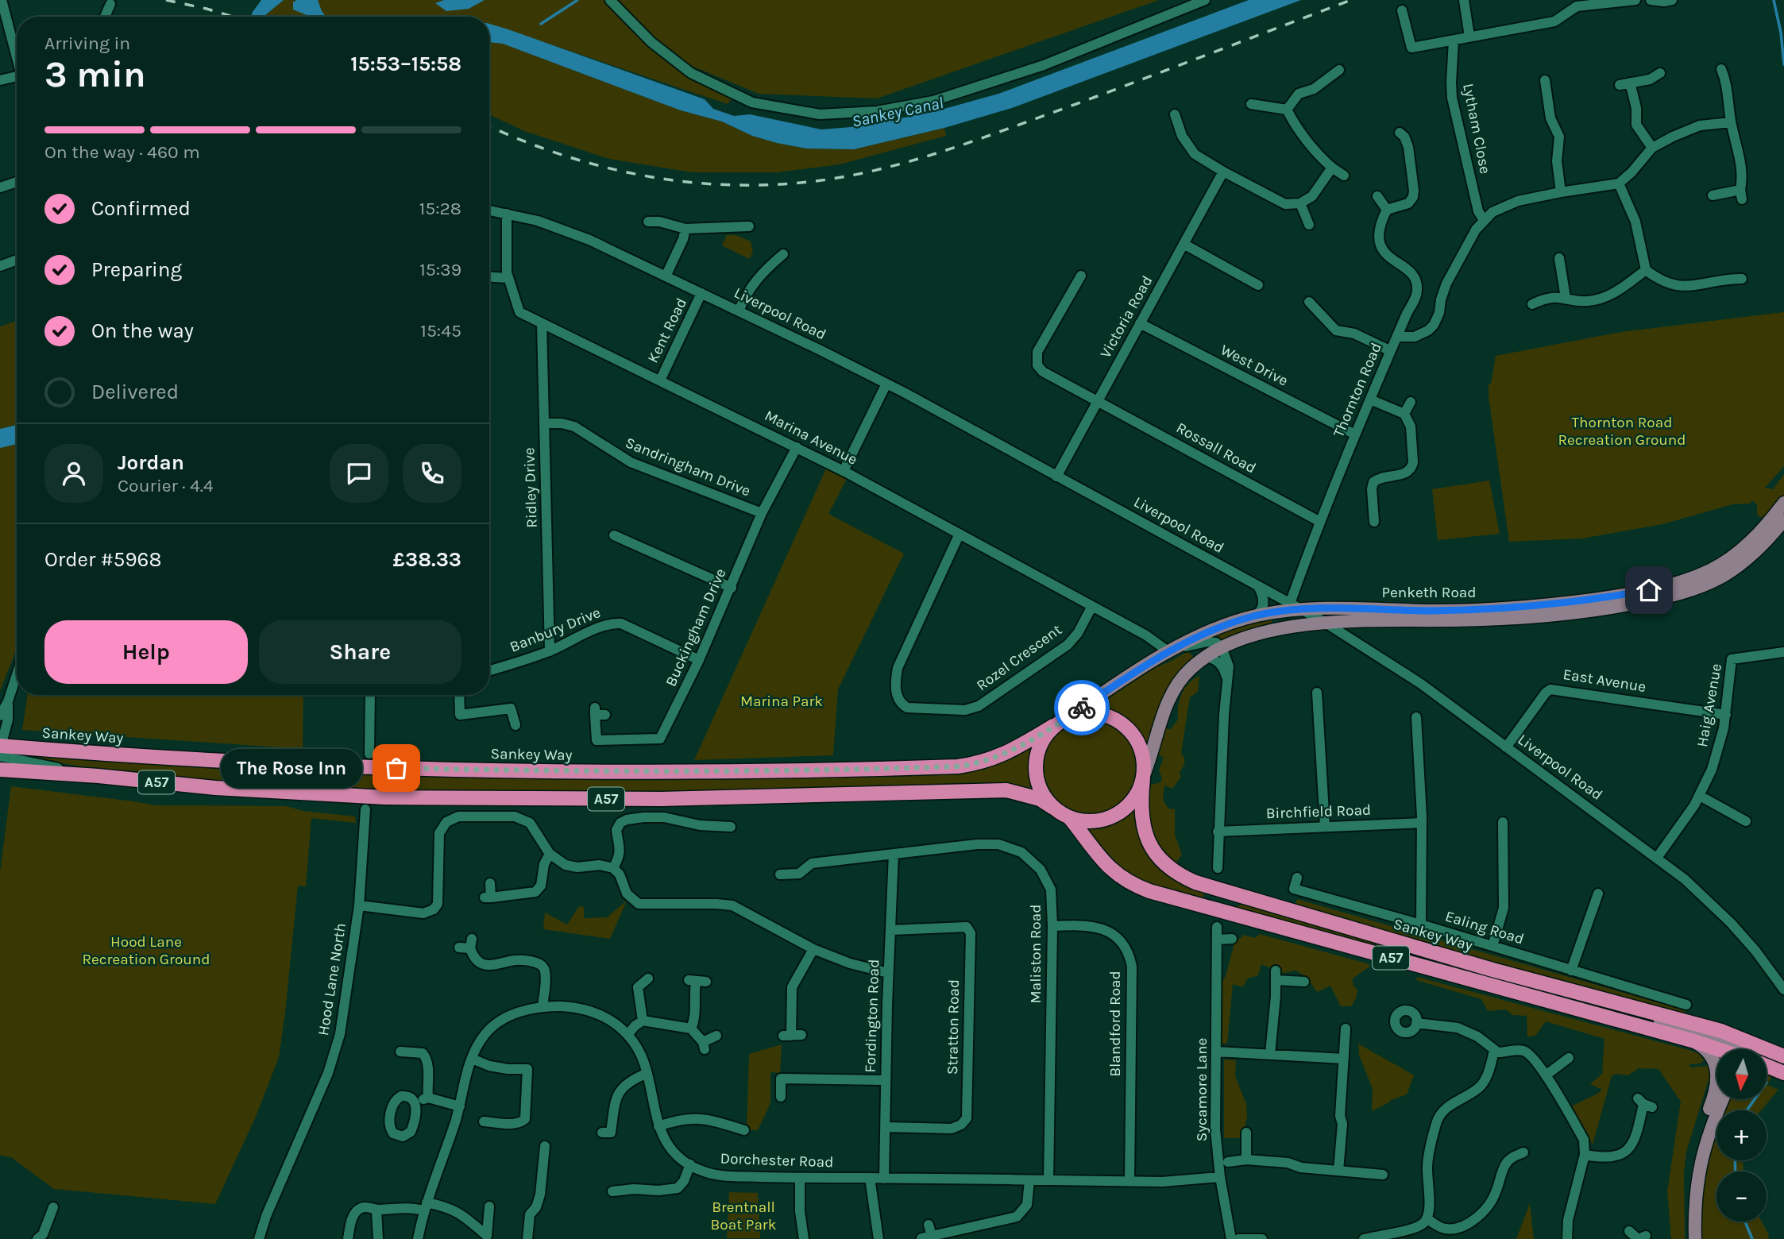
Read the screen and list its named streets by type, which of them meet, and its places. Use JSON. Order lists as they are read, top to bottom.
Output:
{
  "streets": {
    "highway": ["Sankey Way", "A57"],
    "main road": ["Penketh Road"],
    "street": [
      "Lytham Close",
      "Liverpool Road",
      "Victoria Road",
      "Kent Road",
      "West Drive",
      "Thornton Road",
      "Marina Avenue",
      "Rossall Road",
      "Sandringham Drive",
      "Ridley Drive",
      "Buckingham Drive",
      "Banbury Drive",
      "Rozel Crescent",
      "East Avenue",
      "Haig Avenue",
      "Birchfield Road",
      "Ealing Road",
      "Maliston Road",
      "Hood Lane North",
      "Fordington Road",
      "Blandford Road",
      "Stratton Road",
      "Sycamore Lane",
      "Dorchester Road"
    ]
  },
  "crossings": [
    ["Lytham Close", "Thornton Road"],
    ["Liverpool Road", "Victoria Road"],
    ["Liverpool Road", "Kent Road"],
    ["Liverpool Road", "Thornton Road"],
    ["Liverpool Road", "Marina Avenue"],
    ["Liverpool Road", "Penketh Road"],
    ["Liverpool Road", "East Avenue"],
    ["Liverpool Road", "Haig Avenue"],
    ["Victoria Road", "West Drive"],
    ["Victoria Road", "Rossall Road"],
    ["Kent Road", "Marina Avenue"],
    ["West Drive", "Thornton Road"],
    ["Thornton Road", "Rossall Road"],
    ["Thornton Road", "Penketh Road"],
    ["Marina Avenue", "Ridley Drive"],
    ["Marina Avenue", "Penketh Road"],
    ["Marina Avenue", "Buckingham Drive"],
    ["Marina Avenue", "Rozel Crescent"],
    ["Sandringham Drive", "Ridley Drive"],
    ["Sandringham Drive", "Buckingham Drive"],
    ["Ridley Drive", "Banbury Drive"],
    ["Penketh Road", "Sankey Way"],
    ["Penketh Road", "A57"],
    ["Buckingham Drive", "Banbury Drive"],
    ["East Avenue", "Haig Avenue"],
    ["Sankey Way", "A57"],
    ["Maliston Road", "Fordington Road"],
    ["Maliston Road", "Blandford Road"],
    ["Maliston Road", "Dorchester Road"],
    ["Fordington Road", "Stratton Road"],
    ["Fordington Road", "Dorchester Road"],
    ["Blandford Road", "Dorchester Road"],
    ["Sycamore Lane", "Dorchester Road"]
  ],
  "water": ["Sankey Canal"],
  "parks": [
    "Thornton Road Recreation Ground",
    "Marina Park",
    "Hood Lane Recreation Ground",
    "Brentnall Boat Park"
  ],
  "places": ["The Rose Inn"],
  "north": "bottom",
  "page": {
    "heading": ["3 min", "Arriving in", "15:53–15:58"],
    "panel": [
      "Jordan",
      "Courier · 4.4",
      "Order #5968",
      "£38.33"
    ],
    "bar": "On the way · 460 m",
    "list": [
      ["Confirmed", "15:28"],
      ["Preparing", "15:39"],
      ["On the way", "15:45"],
      "Delivered"
    ],
    "buttons": ["Help", "Share"],
    "bubble": "The Rose Inn",
    "map_buttons": ["+", "−"]
  }
}
